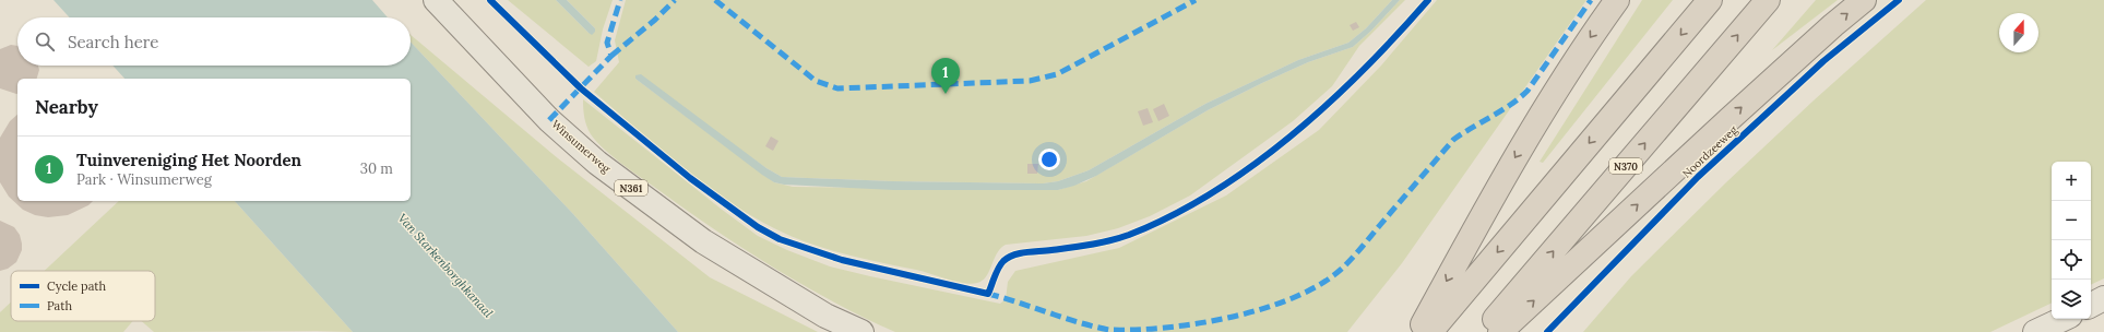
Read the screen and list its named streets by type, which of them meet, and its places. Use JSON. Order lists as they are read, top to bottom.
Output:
{
  "streets": {
    "highway": ["N370"],
    "main road": ["Winsumerweg", "N361"],
    "cycle path": ["Noordzeeweg"]
  },
  "water": ["Van Starkenborghkanaal"],
  "legend": ["Cycle path", "Path"],
  "north": "top",
  "page": {
    "search": "Search here",
    "pins": "1",
    "heading": "Nearby",
    "list": [
      {
        "mark": "1",
        "name": "Tuinvereniging Het Noorden",
        "note": "Park · Winsumerweg",
        "value": "30 m"
      }
    ],
    "map_buttons": ["+", "−"]
  }
}
